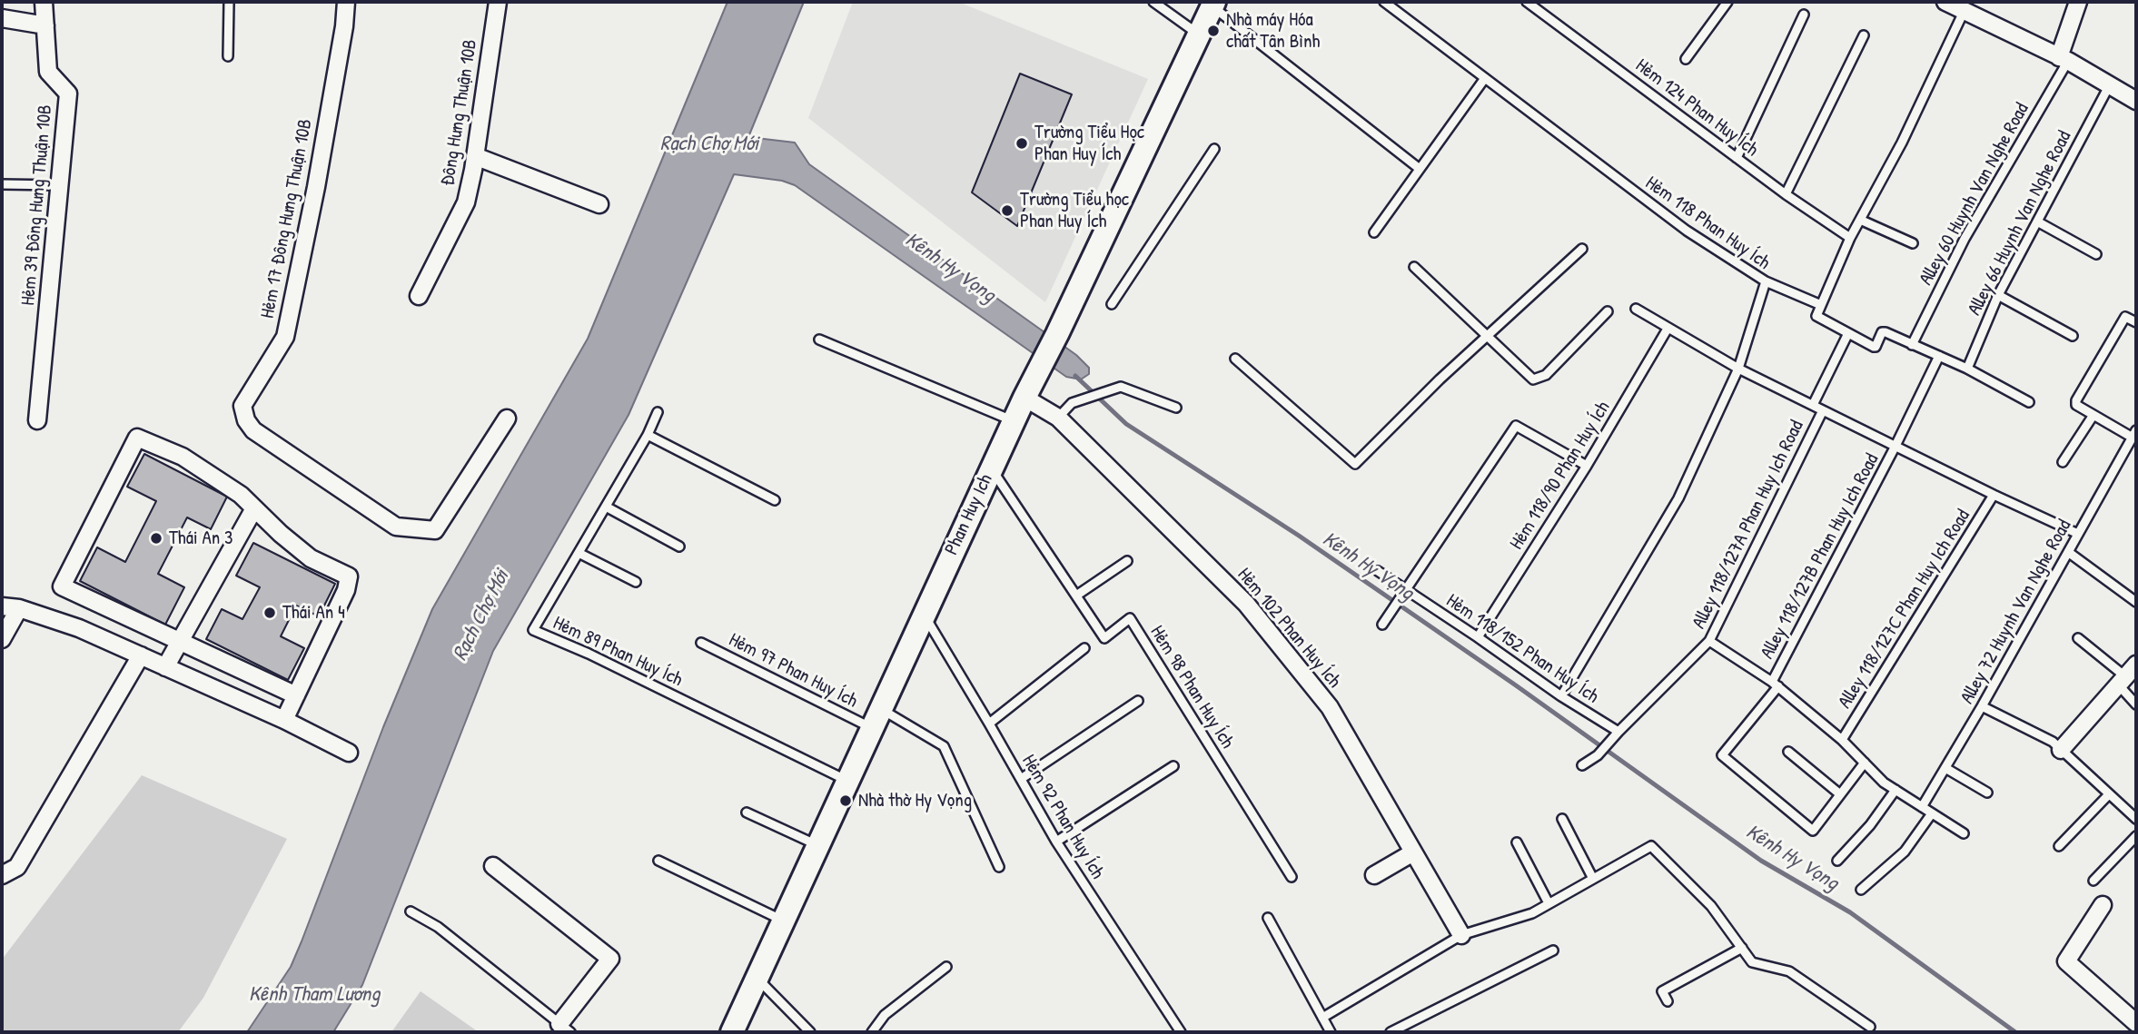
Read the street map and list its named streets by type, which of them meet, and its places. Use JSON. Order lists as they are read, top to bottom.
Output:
{
  "streets": {
    "main road": ["Phan Huy Ich"],
    "street": [
      "Đông Hưng Thuận 10B",
      "Hẻm 39 Đông Hưng Thuận 10B",
      "Hẻm 17 Đông Hưng Thuận 10B",
      "Hẻm 102 Phan Huy Ích"
    ],
    "lane": [
      "Hẻm 124 Phan Huy Ích",
      "Alley 60 Huynh Van Nghe Road",
      "Hẻm 118 Phan Huy Ích",
      "Alley 66 Huynh Van Nghe Road",
      "Hẻm 118/90 Phan Huy Ích",
      "Alley 118/127A Phan Huy Ich Road",
      "Alley 118/127B Phan Huy Ich Road",
      "Alley 118/127C Phan Huy Ich Road",
      "Alley 72 Huynh Van Nghe Road",
      "Hẻm 118/152 Phan Huy Ích",
      "Hẻm 89 Phan Huy Ích",
      "Hẻm 97 Phan Huy Ích",
      "Hẻm 98 Phan Huy Ích",
      "Hẻm 92 Phan Huy Ích"
    ]
  },
  "crossings": [
    ["Hẻm 118 Phan Huy Ích", "Hẻm 118/152 Phan Huy Ích"],
    ["Hẻm 118/90 Phan Huy Ích", "Hẻm 118/152 Phan Huy Ích"],
    ["Phan Huy Ich", "Hẻm 102 Phan Huy Ích"],
    ["Phan Huy Ich", "Hẻm 89 Phan Huy Ích"],
    ["Phan Huy Ich", "Hẻm 97 Phan Huy Ích"],
    ["Phan Huy Ich", "Hẻm 98 Phan Huy Ích"],
    ["Phan Huy Ich", "Hẻm 92 Phan Huy Ích"],
    ["Alley 118/127A Phan Huy Ich Road", "Hẻm 118/152 Phan Huy Ích"]
  ],
  "water": ["Rạch Chợ Mới", "Kênh Hy Vọng", "Kênh Tham Lương"],
  "places": [
    "Nhà máy Hóa chất Tân Bình",
    "Trường Tiểu Học Phan Huy Ích",
    "Trường Tiểu học Phan Huy Ích",
    "Thái An 3",
    "Thái An 4",
    "Nhà thờ Hy Vọng"
  ]
}
